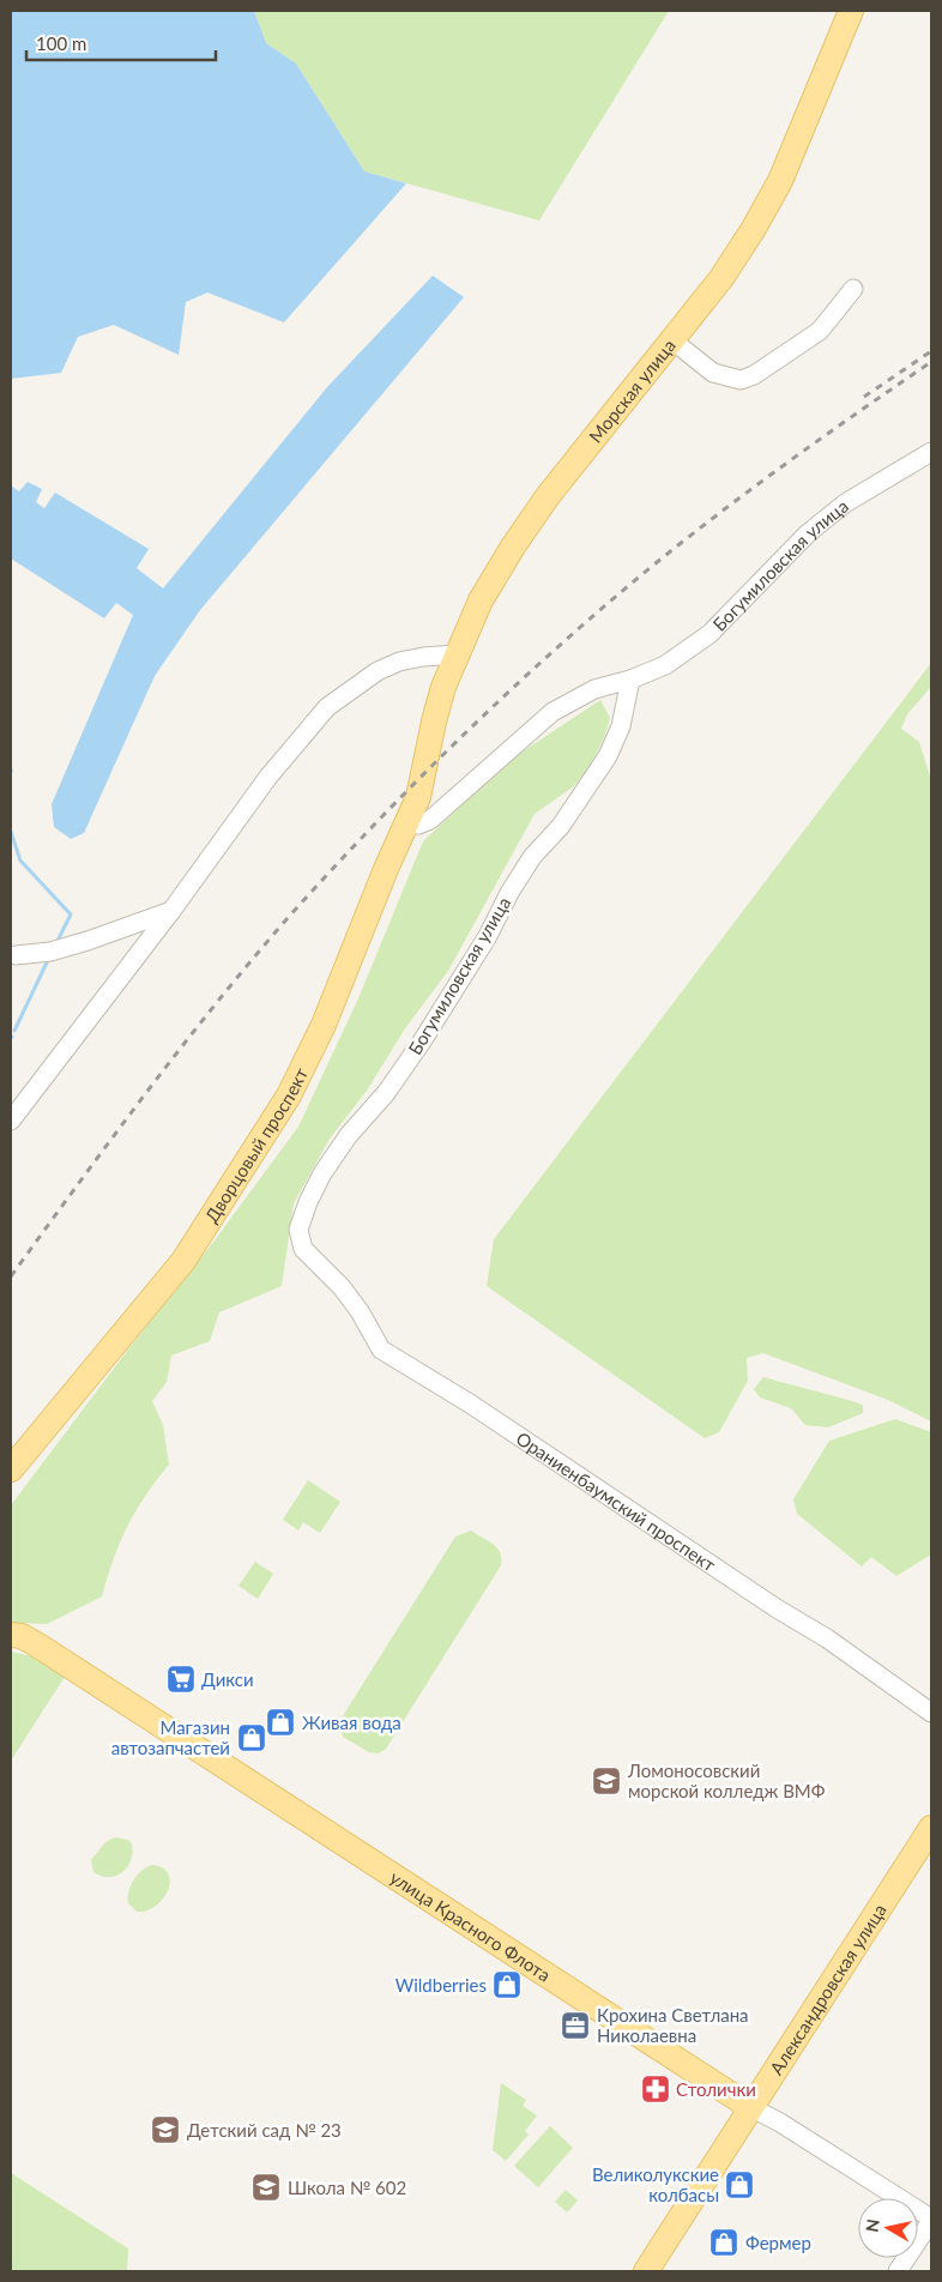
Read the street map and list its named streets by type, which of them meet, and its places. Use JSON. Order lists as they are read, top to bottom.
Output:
{
  "streets": {
    "main road": [
      "Морская улица",
      "Дворцовый проспект",
      "улица Красного Флота",
      "Александровская улица"
    ],
    "street": ["Богумиловская улица", "Ораниенбаумский проспект"]
  },
  "crossings": [
    ["Морская улица", "Дворцовый проспект"],
    ["Богумиловская улица", "Дворцовый проспект"],
    ["Богумиловская улица", "Ораниенбаумский проспект"],
    ["улица Красного Флота", "Александровская улица"]
  ],
  "places": {
    "supermarket": ["Дикси"],
    "shop": [
      "Живая вода",
      "Магазин автозапчастей",
      "Wildberries",
      "Великолукские колбасы",
      "Фермер"
    ],
    "school or university": ["Ломоносовский морской колледж ВМФ", "Детский сад № 23", "Школа № 602"],
    "office": ["Крохина Светлана Николаевна"],
    "pharmacy": ["Столички"]
  },
  "scale_bar": "100 m",
  "north": "left"
}
